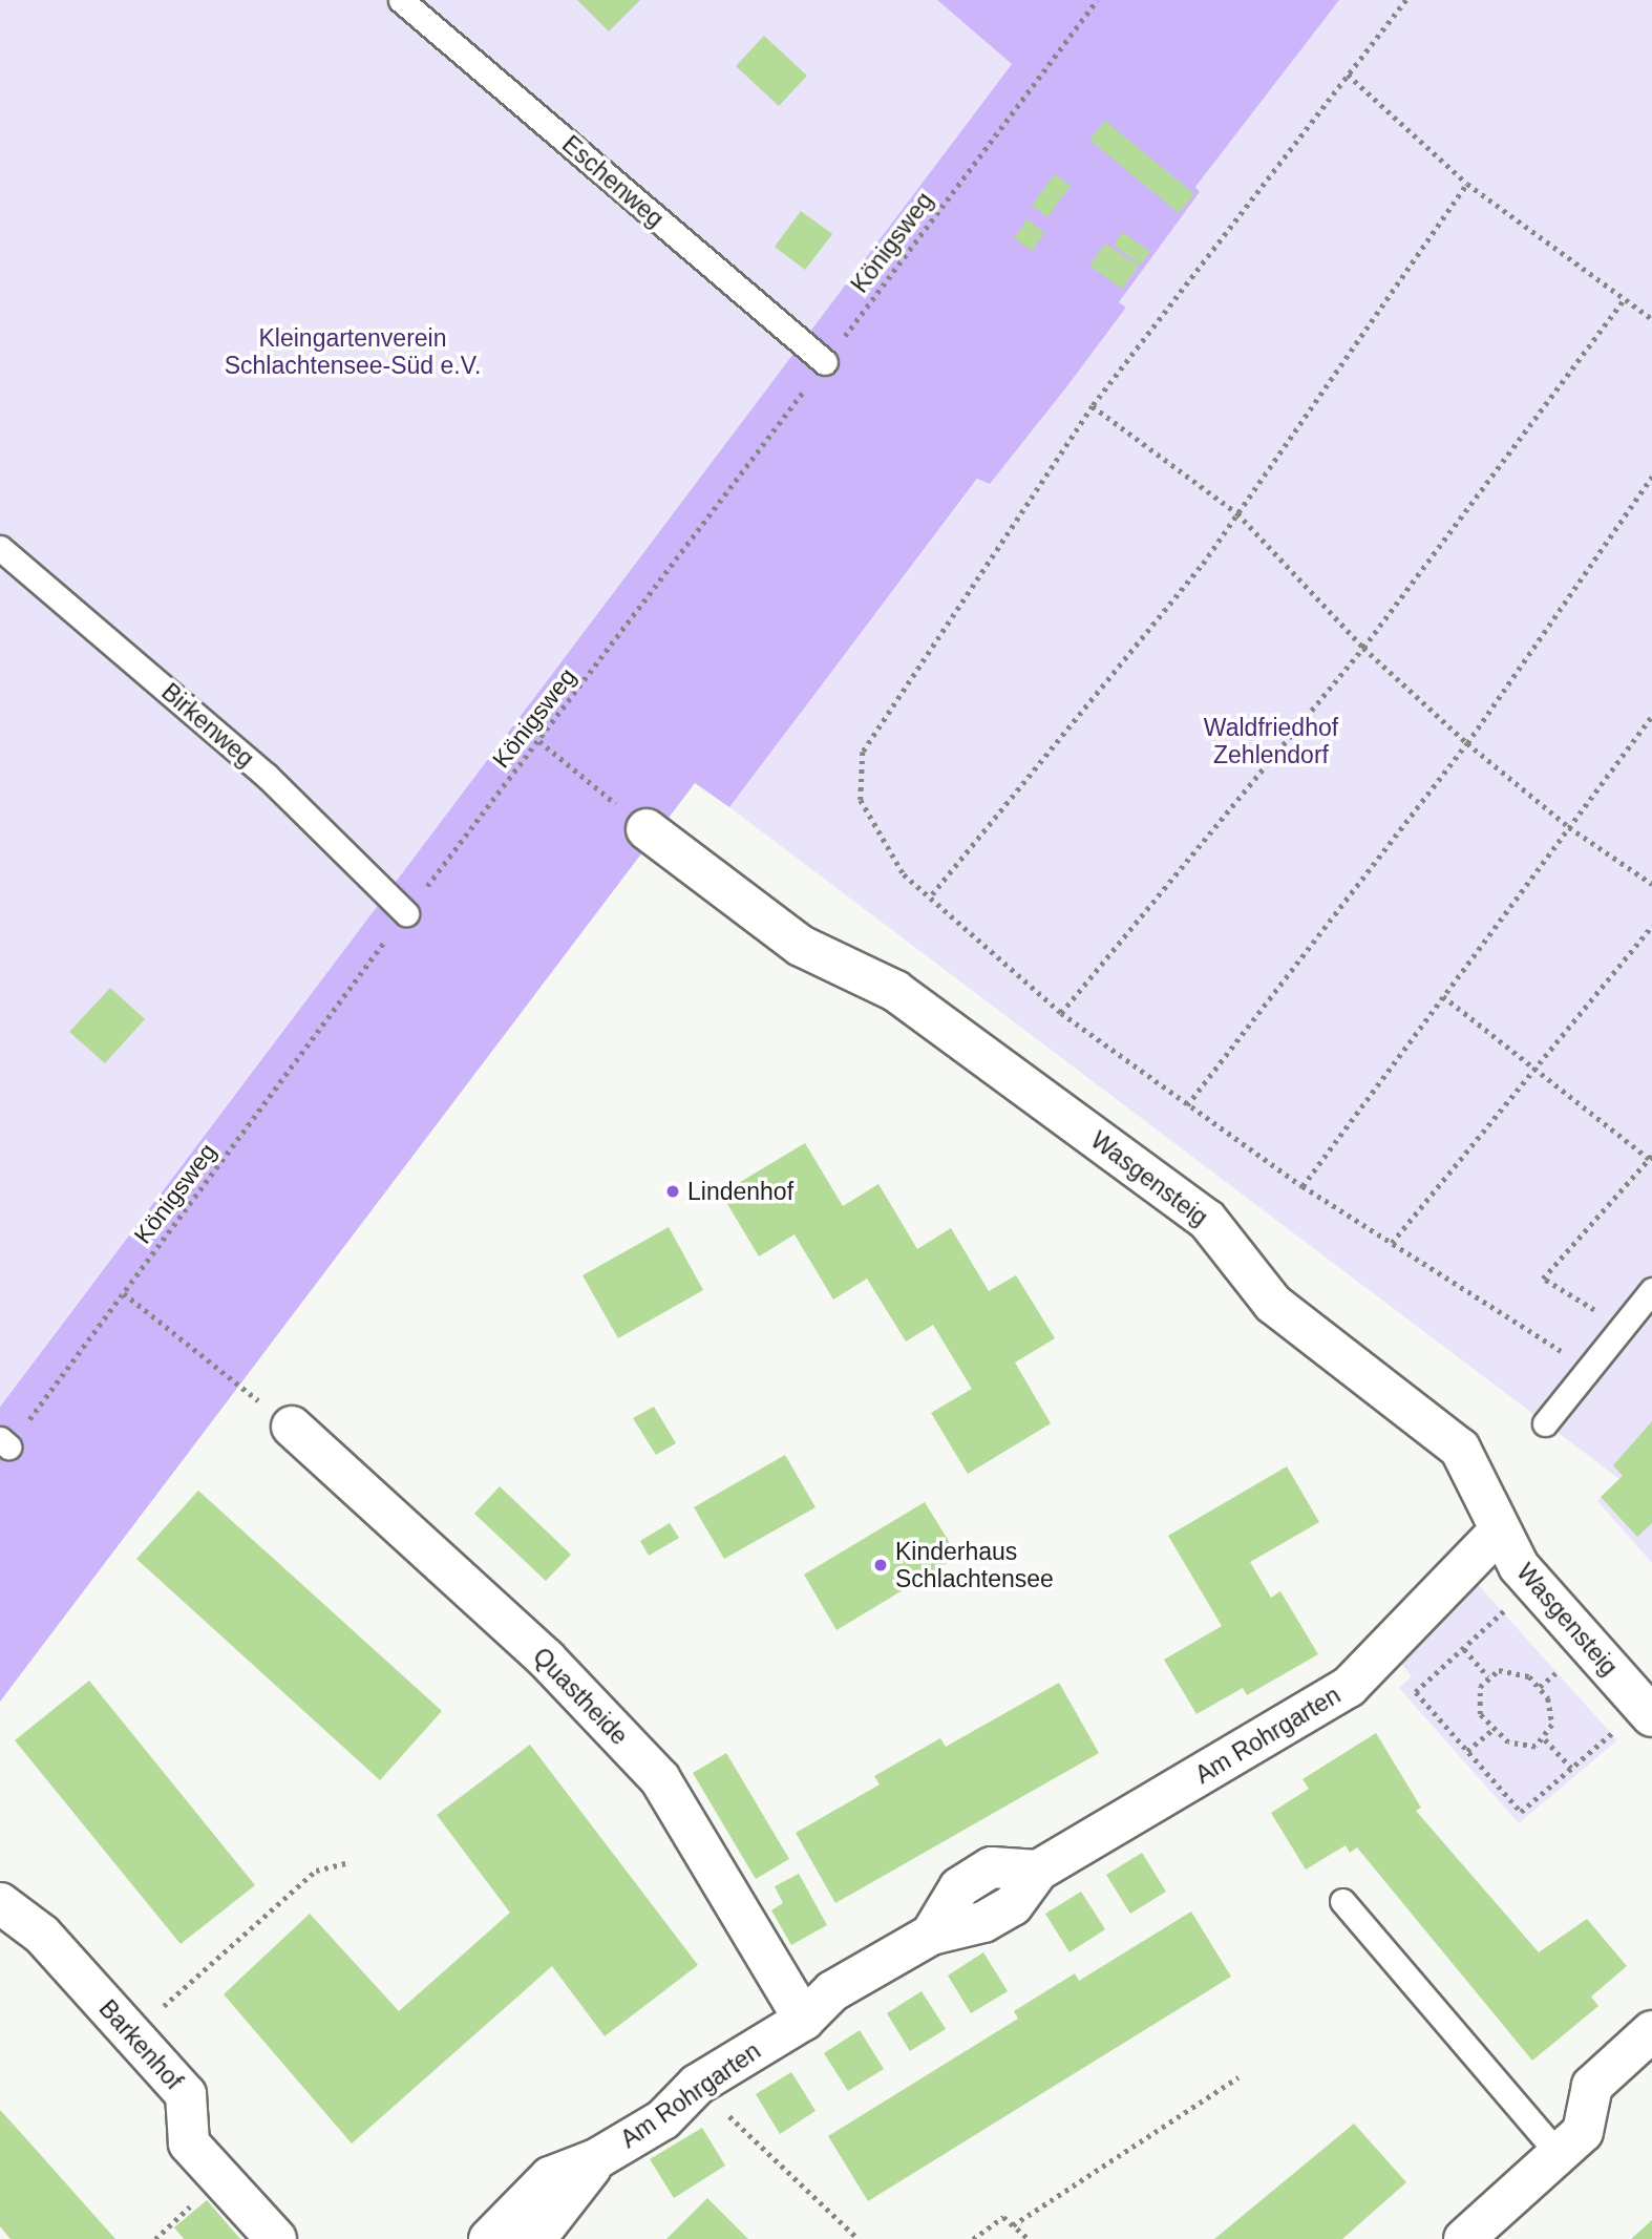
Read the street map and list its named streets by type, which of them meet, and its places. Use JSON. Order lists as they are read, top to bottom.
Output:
{
  "streets": {
    "street": [
      "Wasgensteig",
      "Quastheide",
      "Am Rohrgarten",
      "Barkenhof"
    ],
    "lane": ["Eschenweg", "Birkenweg"],
    "path": ["Königsweg"]
  },
  "crossings": [
    ["Eschenweg", "Königsweg"],
    ["Königsweg", "Birkenweg"],
    ["Wasgensteig", "Am Rohrgarten"],
    ["Quastheide", "Am Rohrgarten"]
  ],
  "parks": ["Kleingartenverein Schlachtensee-Süd e.V.", "Waldfriedhof Zehlendorf"],
  "places": ["Lindenhof", "Kinderhaus Schlachtensee"]
}
